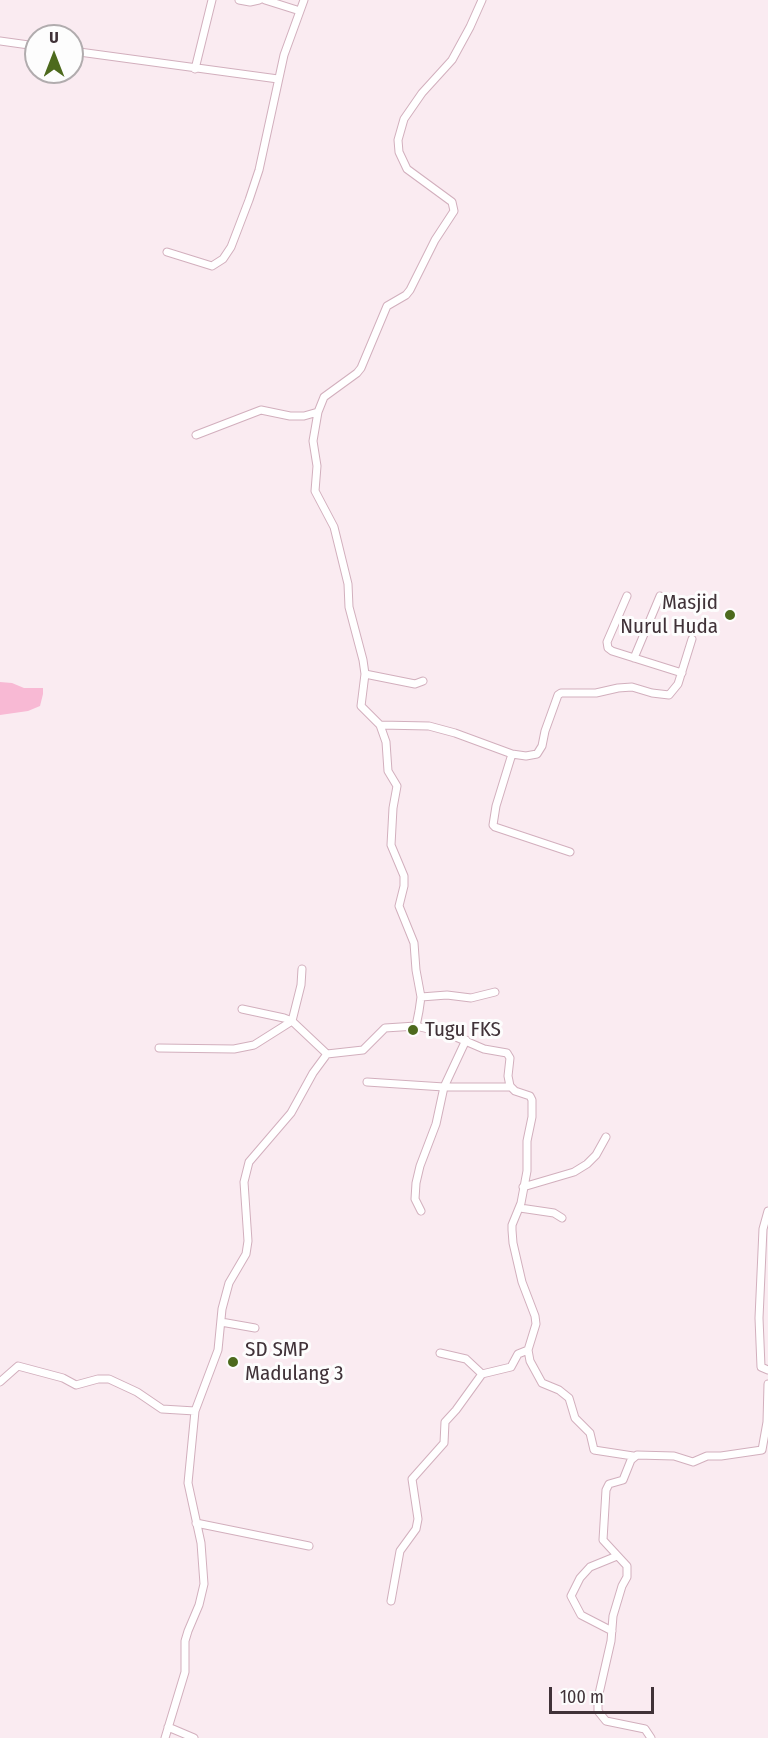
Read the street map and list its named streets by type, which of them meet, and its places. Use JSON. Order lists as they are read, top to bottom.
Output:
{
  "places": ["Masjid Nurul Huda", "Tugu FKS", "SD SMP Madulang 3"],
  "scale_bar": "100 m",
  "north": "top"
}
